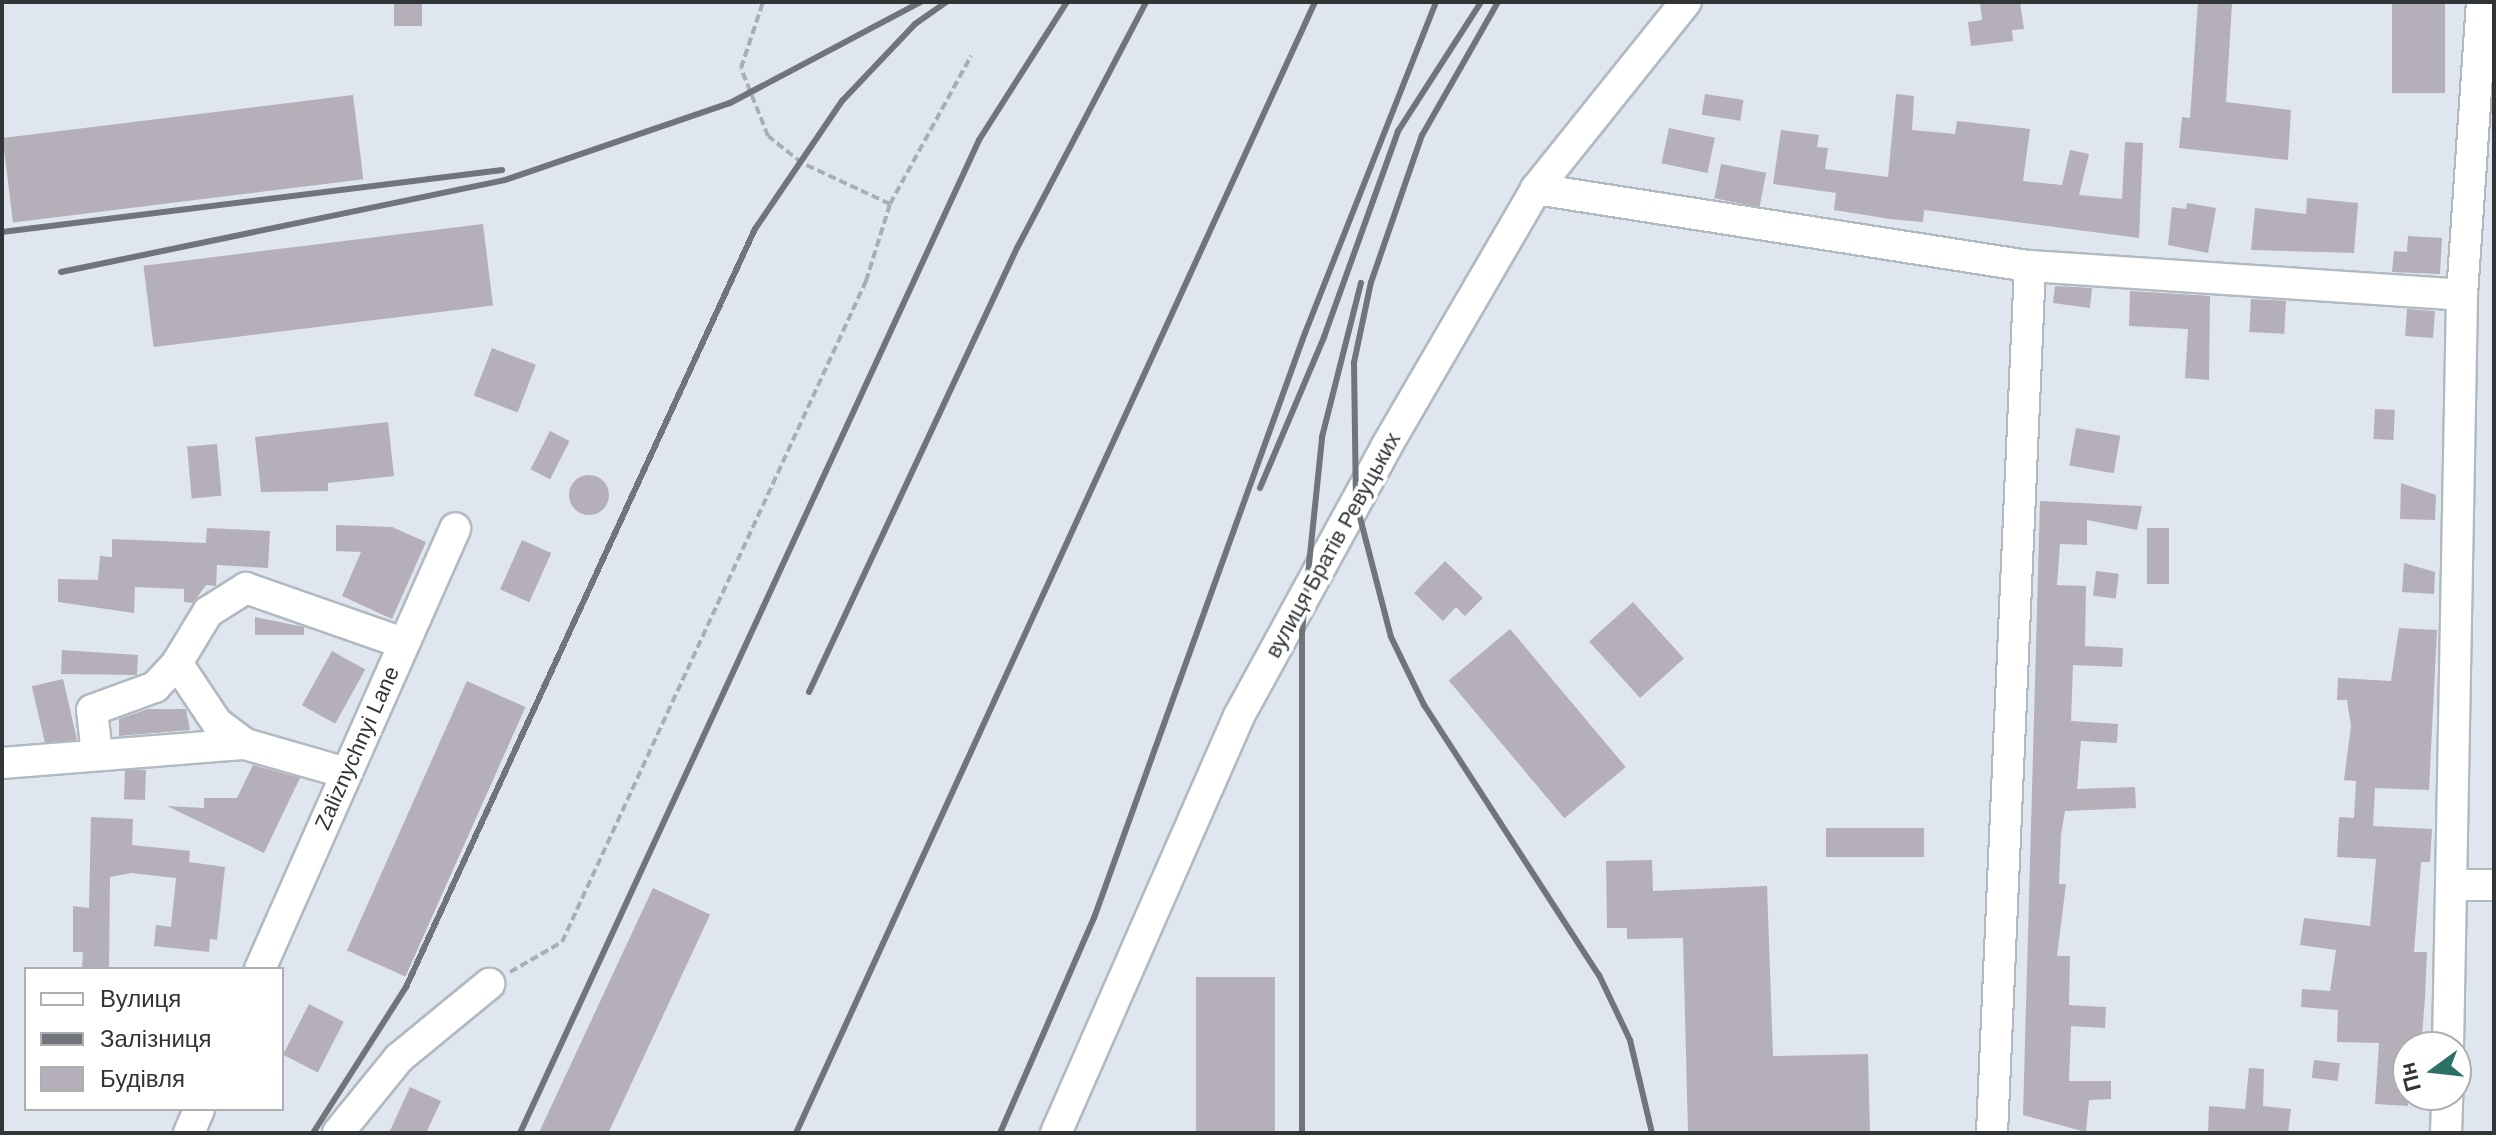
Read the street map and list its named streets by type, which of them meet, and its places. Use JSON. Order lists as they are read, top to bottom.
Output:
{
  "streets": {
    "street": ["вулиця Братів Ревуцьких", "Zaliznychnyi Lane"]
  },
  "legend": ["Вулиця", "Залізниця", "Будівля"],
  "north": "left"
}
